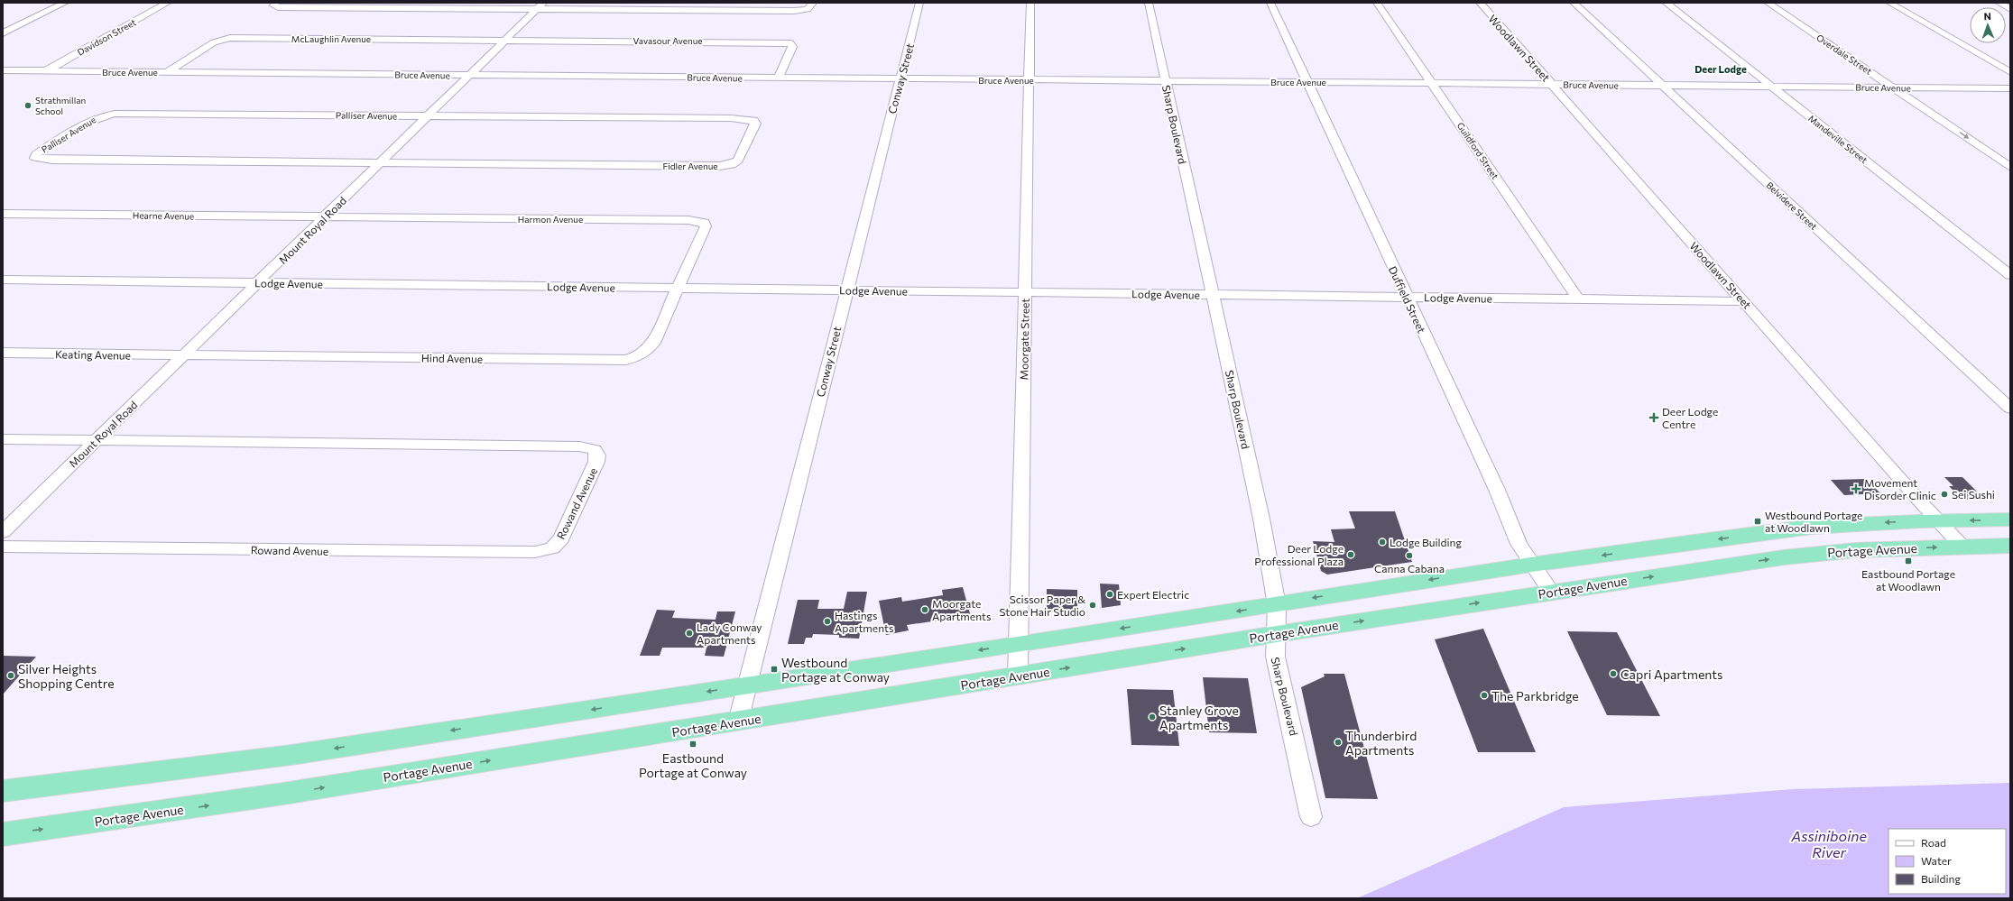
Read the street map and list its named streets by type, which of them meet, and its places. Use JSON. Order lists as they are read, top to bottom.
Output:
{
  "streets": {
    "highway": ["Portage Avenue"],
    "street": [
      "Davidson Street",
      "McLaughlin Avenue",
      "Vavasour Avenue",
      "Woodlawn Street",
      "Overdale Street",
      "Bruce Avenue",
      "Conway Street",
      "Palliser Avenue",
      "Sharp Boulevard",
      "Mandeville Street",
      "Guildford Street",
      "Fidler Avenue",
      "Belvidere Street",
      "Hearne Avenue",
      "Harmon Avenue",
      "Mount Royal Road",
      "Lodge Avenue",
      "Duffield Street",
      "Moorgate Street",
      "Keating Avenue",
      "Hind Avenue",
      "Rowand Avenue"
    ]
  },
  "crossings": [
    ["Davidson Street", "Bruce Avenue"],
    ["McLaughlin Avenue", "Vavasour Avenue"],
    ["McLaughlin Avenue", "Bruce Avenue"],
    ["McLaughlin Avenue", "Mount Royal Road"],
    ["Vavasour Avenue", "Bruce Avenue"],
    ["Vavasour Avenue", "Mount Royal Road"],
    ["Woodlawn Street", "Bruce Avenue"],
    ["Woodlawn Street", "Lodge Avenue"],
    ["Woodlawn Street", "Portage Avenue"],
    ["Overdale Street", "Bruce Avenue"],
    ["Bruce Avenue", "Conway Street"],
    ["Bruce Avenue", "Sharp Boulevard"],
    ["Bruce Avenue", "Mandeville Street"],
    ["Bruce Avenue", "Guildford Street"],
    ["Bruce Avenue", "Belvidere Street"],
    ["Bruce Avenue", "Mount Royal Road"],
    ["Bruce Avenue", "Duffield Street"],
    ["Bruce Avenue", "Moorgate Street"],
    ["Conway Street", "Lodge Avenue"],
    ["Conway Street", "Portage Avenue"],
    ["Palliser Avenue", "Fidler Avenue"],
    ["Palliser Avenue", "Mount Royal Road"],
    ["Sharp Boulevard", "Lodge Avenue"],
    ["Sharp Boulevard", "Portage Avenue"],
    ["Guildford Street", "Lodge Avenue"],
    ["Fidler Avenue", "Mount Royal Road"],
    ["Hearne Avenue", "Harmon Avenue"],
    ["Hearne Avenue", "Mount Royal Road"],
    ["Harmon Avenue", "Mount Royal Road"],
    ["Harmon Avenue", "Lodge Avenue"],
    ["Harmon Avenue", "Hind Avenue"],
    ["Mount Royal Road", "Lodge Avenue"],
    ["Mount Royal Road", "Keating Avenue"],
    ["Mount Royal Road", "Hind Avenue"],
    ["Mount Royal Road", "Rowand Avenue"],
    ["Lodge Avenue", "Duffield Street"],
    ["Lodge Avenue", "Moorgate Street"],
    ["Lodge Avenue", "Hind Avenue"],
    ["Duffield Street", "Portage Avenue"],
    ["Moorgate Street", "Portage Avenue"],
    ["Keating Avenue", "Hind Avenue"]
  ],
  "districts": ["Deer Lodge"],
  "water": ["Assiniboine River"],
  "places": {
    "other": [
      "Strathmillan School",
      "Sei Sushi",
      "Lodge Building",
      "Deer Lodge Professional Plaza",
      "Canna Cabana",
      "Expert Electric",
      "Scissor Paper & Stone Hair Studio",
      "Moorgate Apartments",
      "Hastings Apartments",
      "Lady Conway Apartments",
      "Capri Apartments",
      "Silver Heights Shopping Centre",
      "The Parkbridge",
      "Stanley Grove Apartments",
      "Thunderbird Apartments"
    ],
    "health": ["Deer Lodge Centre", "Movement Disorder Clinic"],
    "transit": [
      "Westbound Portage at Woodlawn",
      "Eastbound Portage at Woodlawn",
      "Westbound Portage at Conway",
      "Eastbound Portage at Conway"
    ]
  },
  "legend": ["Road", "Water", "Building"],
  "north": "top"
}
